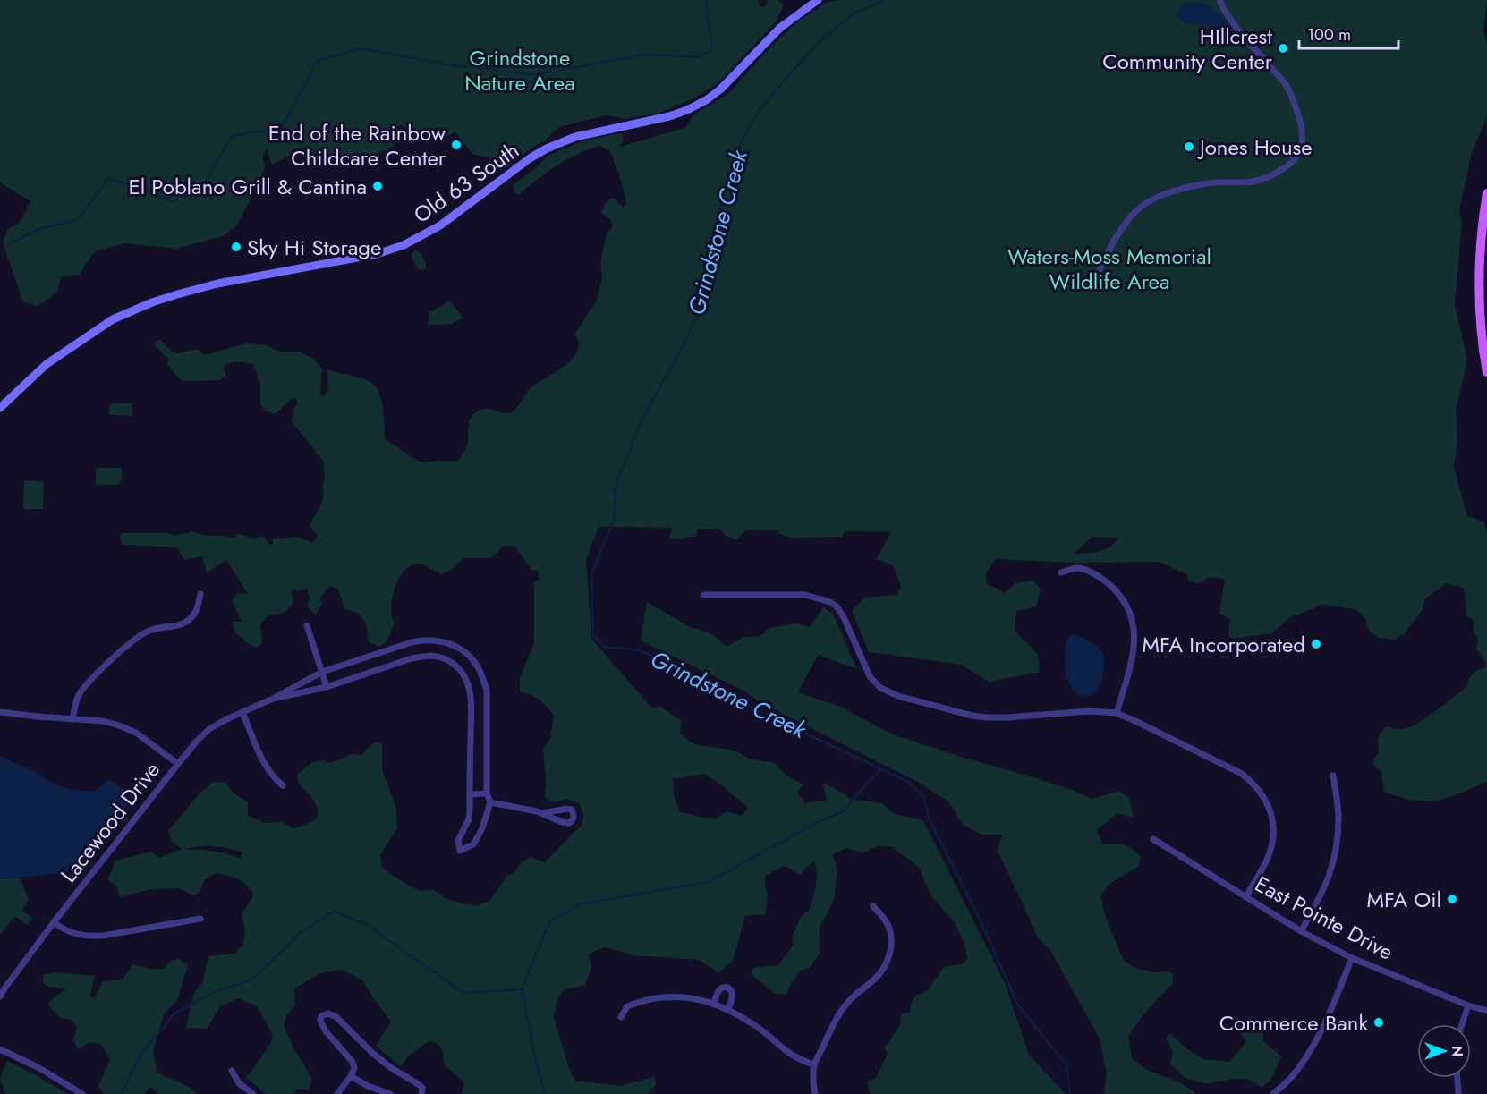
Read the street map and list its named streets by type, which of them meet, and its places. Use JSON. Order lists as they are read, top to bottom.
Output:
{
  "streets": {
    "main road": ["Old 63 South"],
    "street": ["Lacewood Drive", "East Pointe Drive"]
  },
  "water": ["Grindstone Creek"],
  "parks": ["Grindstone Nature Area", "Waters-Moss Memorial Wildlife Area"],
  "places": [
    "HIllcrest Community Center",
    "End of the Rainbow Childcare Center",
    "Jones House",
    "El Poblano Grill & Cantina",
    "Sky Hi Storage",
    "MFA Incorporated",
    "MFA Oil",
    "Commerce Bank"
  ],
  "scale_bar": "100 m",
  "north": "right"
}
